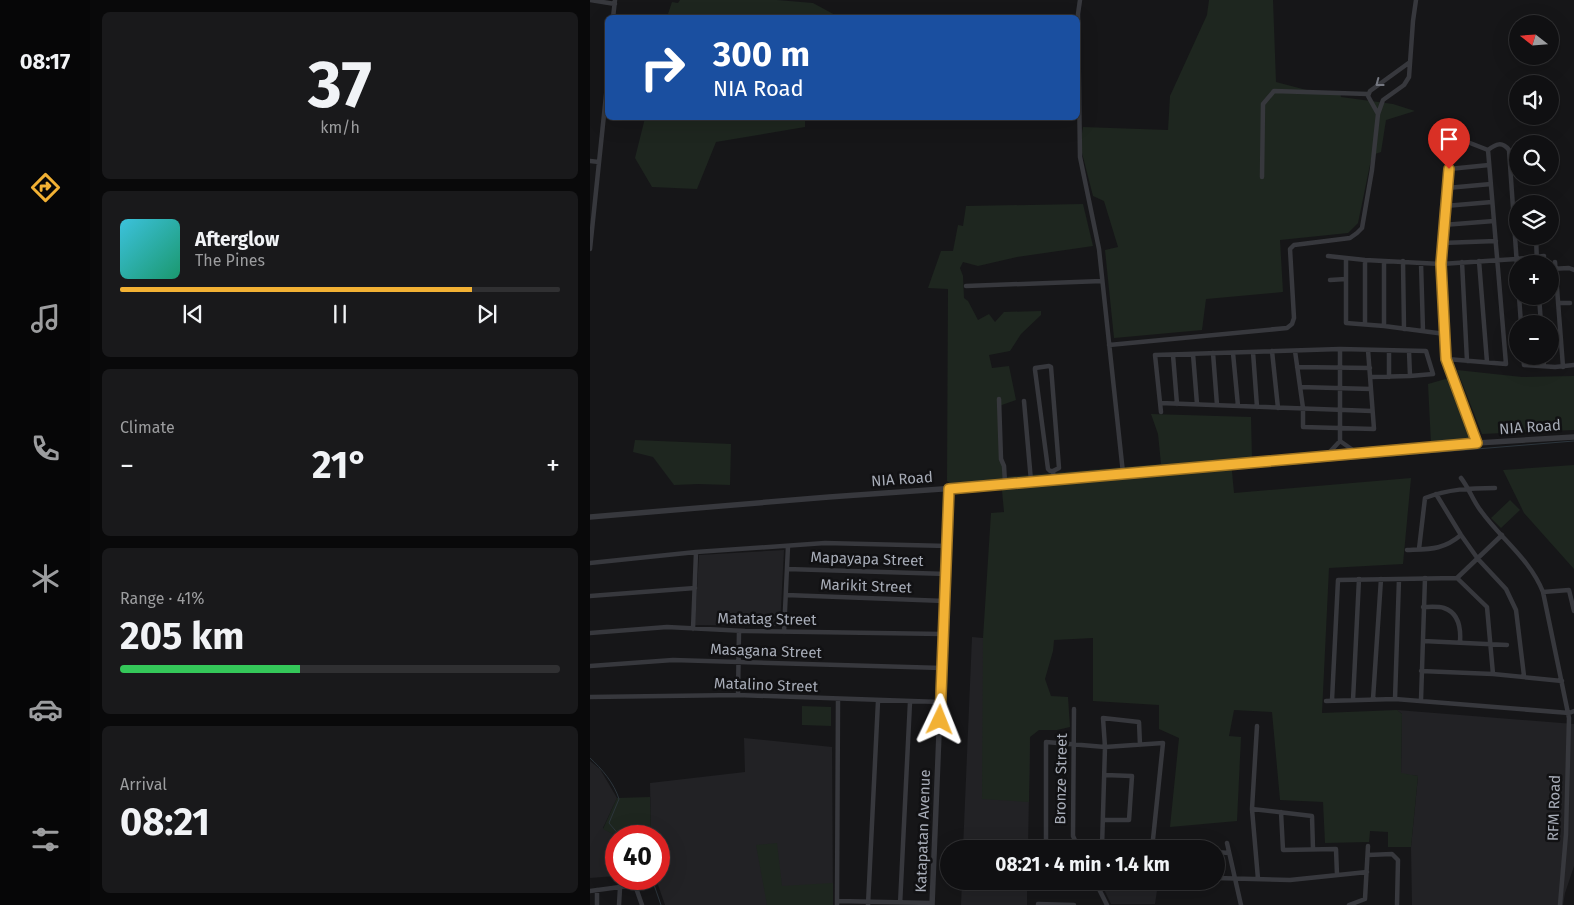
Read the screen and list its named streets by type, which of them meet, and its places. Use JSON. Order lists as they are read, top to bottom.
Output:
{
  "streets": {
    "street": [
      "NIA Road",
      "Mapayapa Street",
      "Marikit Street",
      "Matatag Street",
      "Masagana Street",
      "Matalino Street",
      "Bronze Street",
      "RFM Road",
      "Katapatan Avenue"
    ]
  },
  "crossings": [
    ["NIA Road", "Katapatan Avenue"],
    ["Mapayapa Street", "Katapatan Avenue"],
    ["Marikit Street", "Katapatan Avenue"],
    ["Matatag Street", "Katapatan Avenue"],
    ["Masagana Street", "Katapatan Avenue"],
    ["Matalino Street", "Katapatan Avenue"]
  ],
  "north": "left",
  "page": {
    "tabs": "08:17",
    "tile": [
      ["37", "km/h"],
      "Climate",
      ["Range · 41%", "205 km"],
      ["Arrival", "08:21"]
    ],
    "map_buttons": ["+", "−"],
    "turn": ["300 m", "NIA Road"],
    "song": ["Afterglow", "The Pines"],
    "heat": ["−", "21°", "+"],
    "limit": "40",
    "trip": "08:21 · 4 min · 1.4 km"
  }
}
